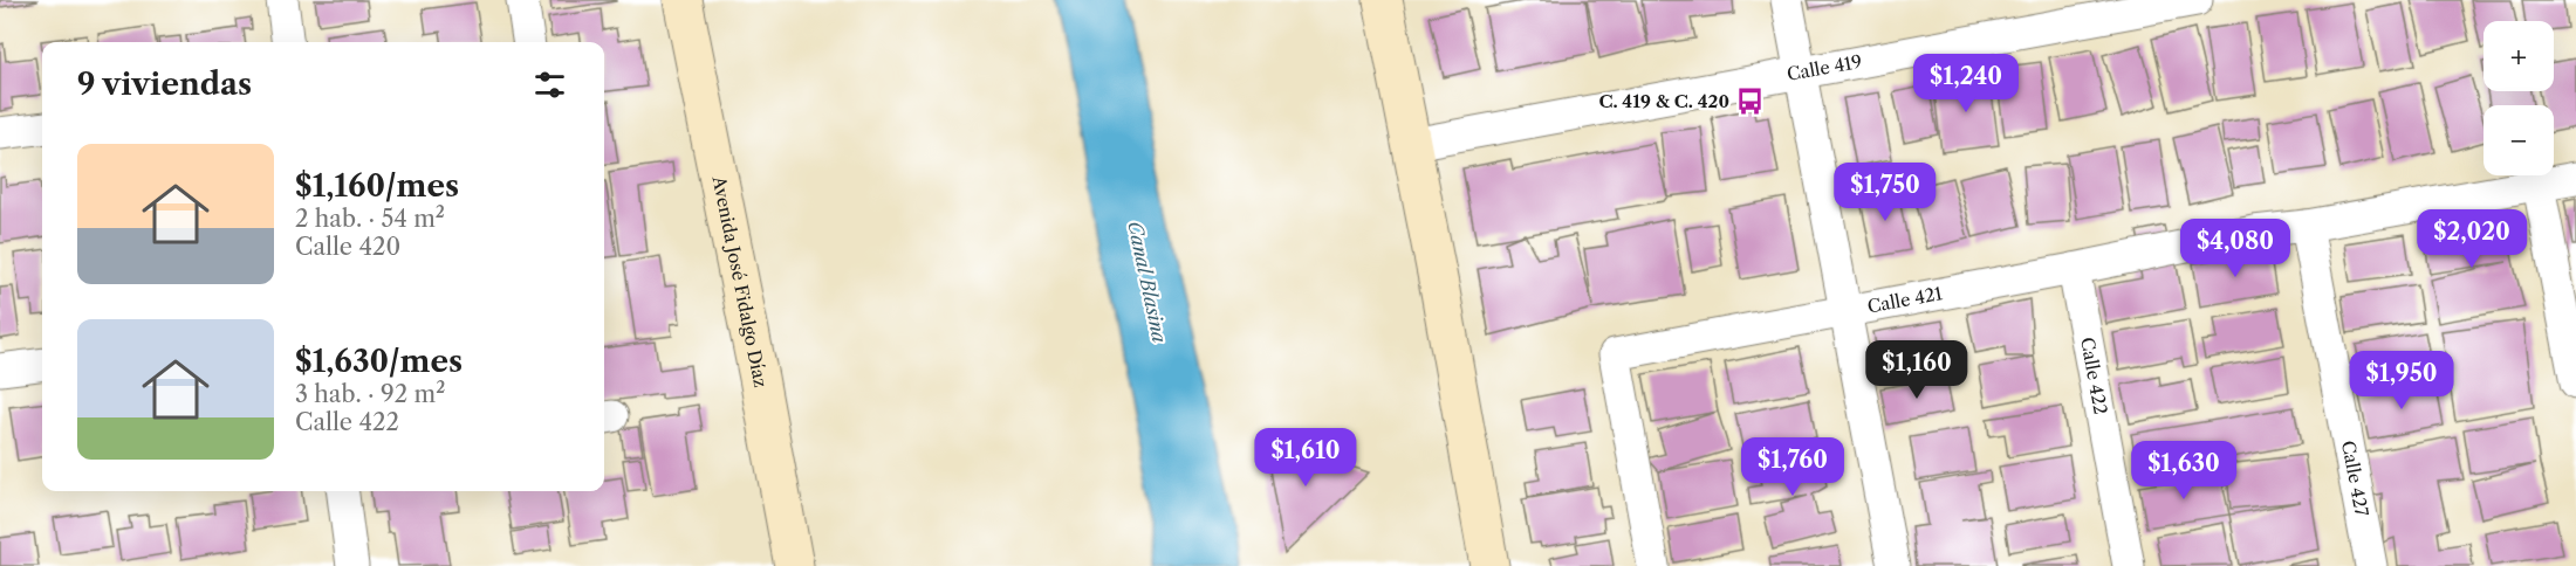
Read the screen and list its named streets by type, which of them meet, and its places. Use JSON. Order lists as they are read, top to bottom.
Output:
{
  "streets": {
    "street": [
      "Calle 419",
      "Avenida José Fidalgo Díaz",
      "Calle 421",
      "Calle 422",
      "Calle 427"
    ]
  },
  "crossings": [
    ["Calle 421", "Calle 422"],
    ["Calle 421", "Calle 427"]
  ],
  "water": ["Canal Blasina"],
  "places": {
    "bus stop": ["C. 419 & C. 420"]
  },
  "page": {
    "map_buttons": ["+", "−"],
    "heading": "9 viviendas",
    "price": [
      "$1,240",
      "$1,750",
      "$2,020",
      "$4,080",
      "$1,160",
      "$1,950",
      "$1,610",
      "$1,760",
      "$1,630"
    ],
    "list": [
      {
        "name": "$1,160/mes",
        "note": "2 hab. · 54 m² · Calle 420"
      },
      {
        "name": "$1,630/mes",
        "note": "3 hab. · 92 m² · Calle 422"
      }
    ]
  }
}
